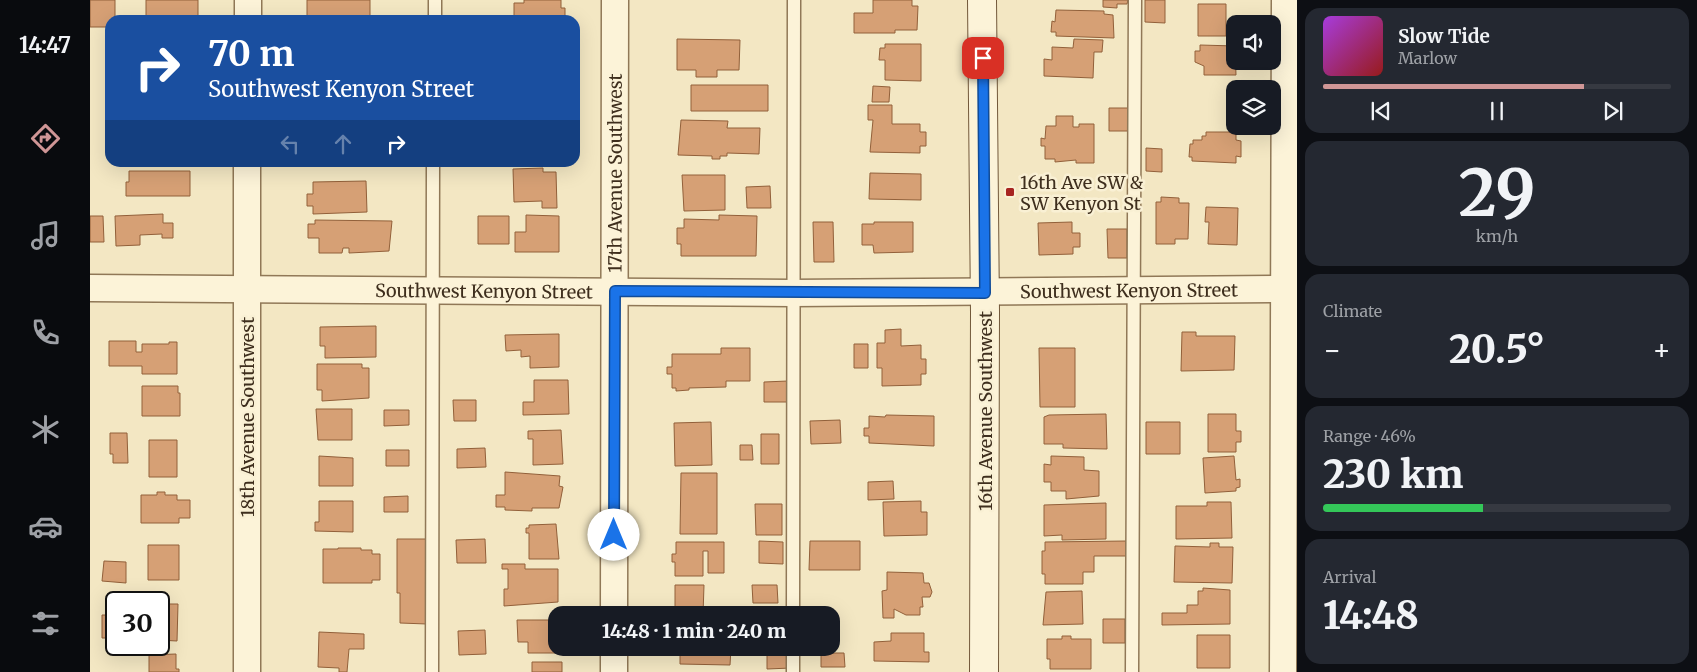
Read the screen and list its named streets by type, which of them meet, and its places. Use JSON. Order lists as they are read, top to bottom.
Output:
{
  "streets": {
    "street": [
      "17th Avenue Southwest",
      "Southwest Kenyon Street",
      "16th Avenue Southwest",
      "18th Avenue Southwest"
    ]
  },
  "crossings": [
    ["17th Avenue Southwest", "Southwest Kenyon Street"],
    ["Southwest Kenyon Street", "16th Avenue Southwest"],
    ["Southwest Kenyon Street", "18th Avenue Southwest"]
  ],
  "places": {
    "transit": ["16th Ave SW & SW Kenyon St"]
  },
  "page": {
    "tabs": "14:47",
    "turn": ["70 m", "Southwest Kenyon Street"],
    "song": ["Slow Tide", "Marlow"],
    "tile": [
      ["29", "km/h"],
      "Climate",
      ["Range · 46%", "230 km"],
      ["Arrival", "14:48"]
    ],
    "heat": ["−", "20.5°", "+"],
    "limit": "30",
    "trip": "14:48 · 1 min · 240 m"
  }
}
